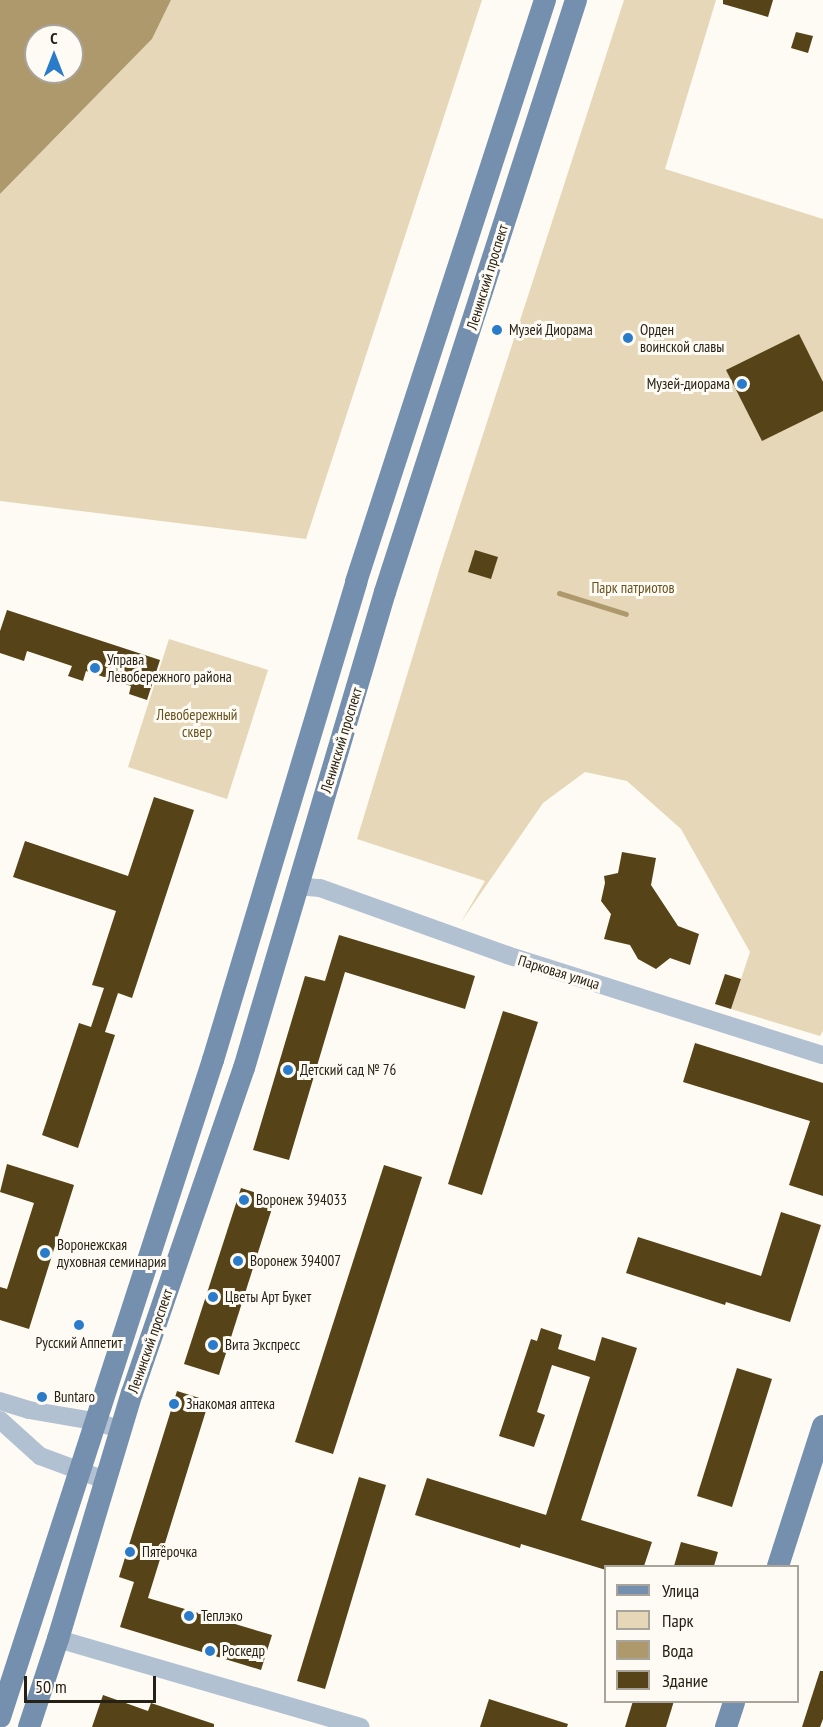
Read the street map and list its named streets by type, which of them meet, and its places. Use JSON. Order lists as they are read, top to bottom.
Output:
{
  "streets": {
    "main road": ["Ленинский проспект"],
    "street": ["Парковая улица"]
  },
  "crossings": [
    ["Ленинский проспект", "Парковая улица"]
  ],
  "parks": ["Парк патриотов", "Левобережный сквер"],
  "places": [
    "Музей Диорама",
    "Орден воинской славы",
    "Музей-диорама",
    "Управа Левобережного района",
    "Детский сад № 76",
    "Воронеж 394033",
    "Воронежская духовная семинария",
    "Воронеж 394007",
    "Цветы Арт Букет",
    "Русский Аппетит",
    "Вита Экспресс",
    "Buntaro",
    "Знакомая аптека",
    "Пятёрочка",
    "Теплэко",
    "Роскедр"
  ],
  "legend": [
    "Улица",
    "Парк",
    "Вода",
    "Здание"
  ],
  "scale_bar": "50 m",
  "north": "top"
}
